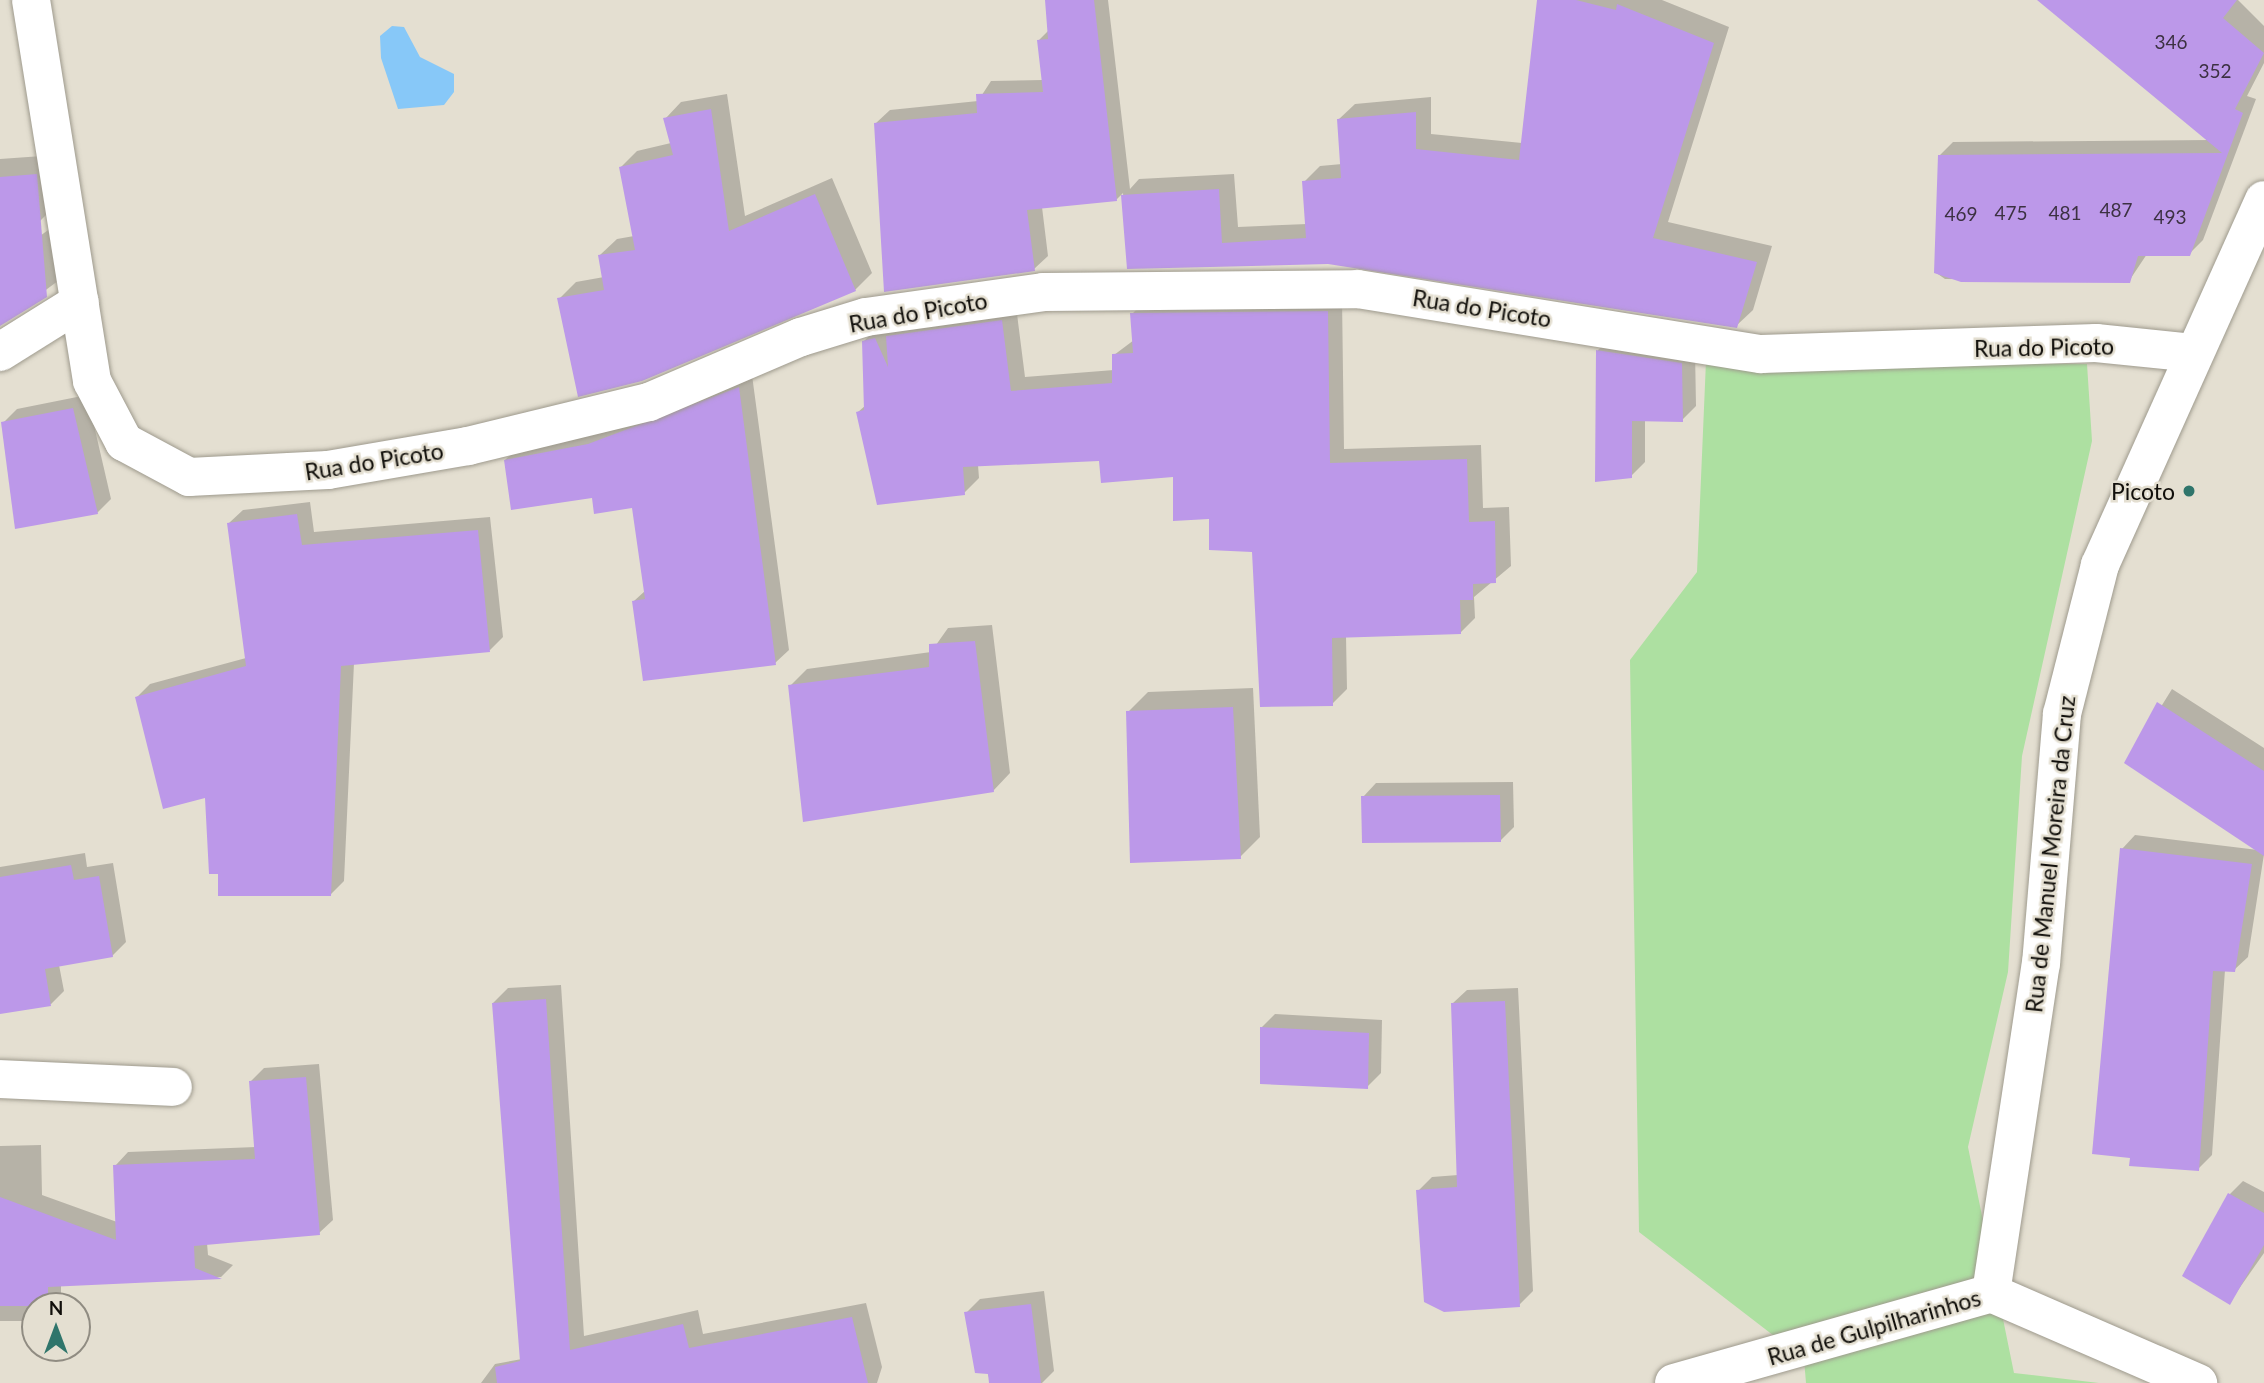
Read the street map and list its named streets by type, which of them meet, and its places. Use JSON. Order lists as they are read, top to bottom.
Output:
{
  "streets": {
    "street": ["Rua do Picoto", "Rua de Manuel Moreira da Cruz", "Rua de Gulpilharinhos"]
  },
  "crossings": [
    ["Rua do Picoto", "Rua de Manuel Moreira da Cruz"],
    ["Rua de Manuel Moreira da Cruz", "Rua de Gulpilharinhos"]
  ],
  "places": ["Picoto"],
  "house_numbers": [
    "346",
    "352",
    "487",
    "475",
    "481",
    "469",
    "493"
  ],
  "north": "top"
}
